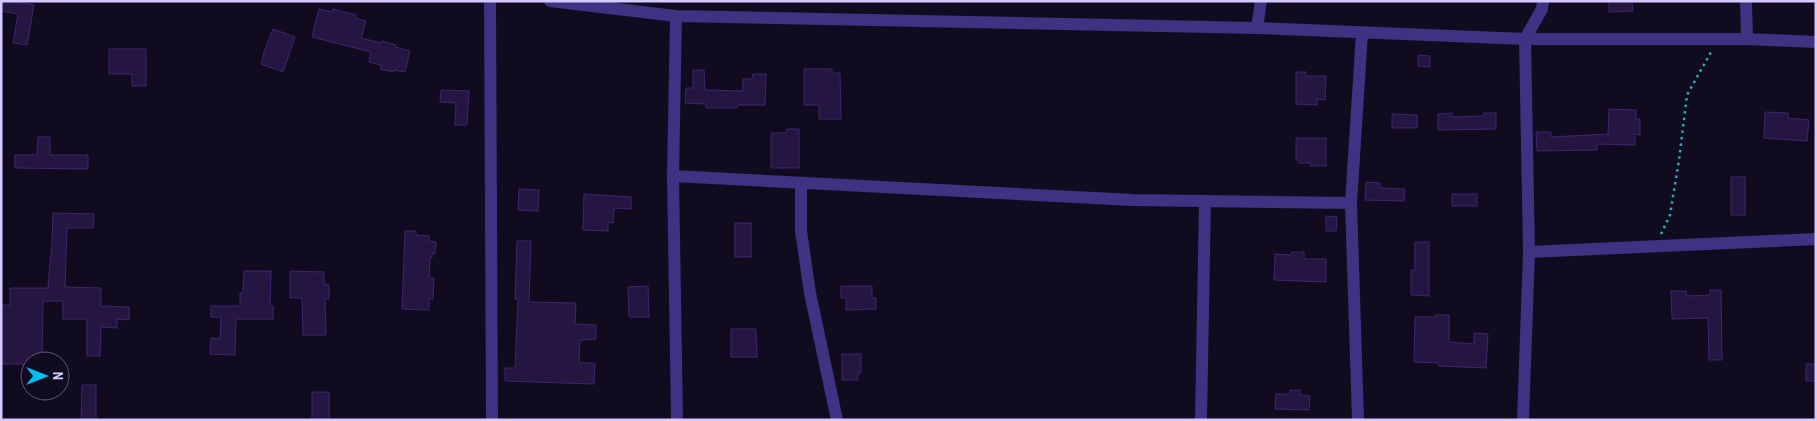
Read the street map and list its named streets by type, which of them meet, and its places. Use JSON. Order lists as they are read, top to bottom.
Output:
{
  "north": "right"
}
